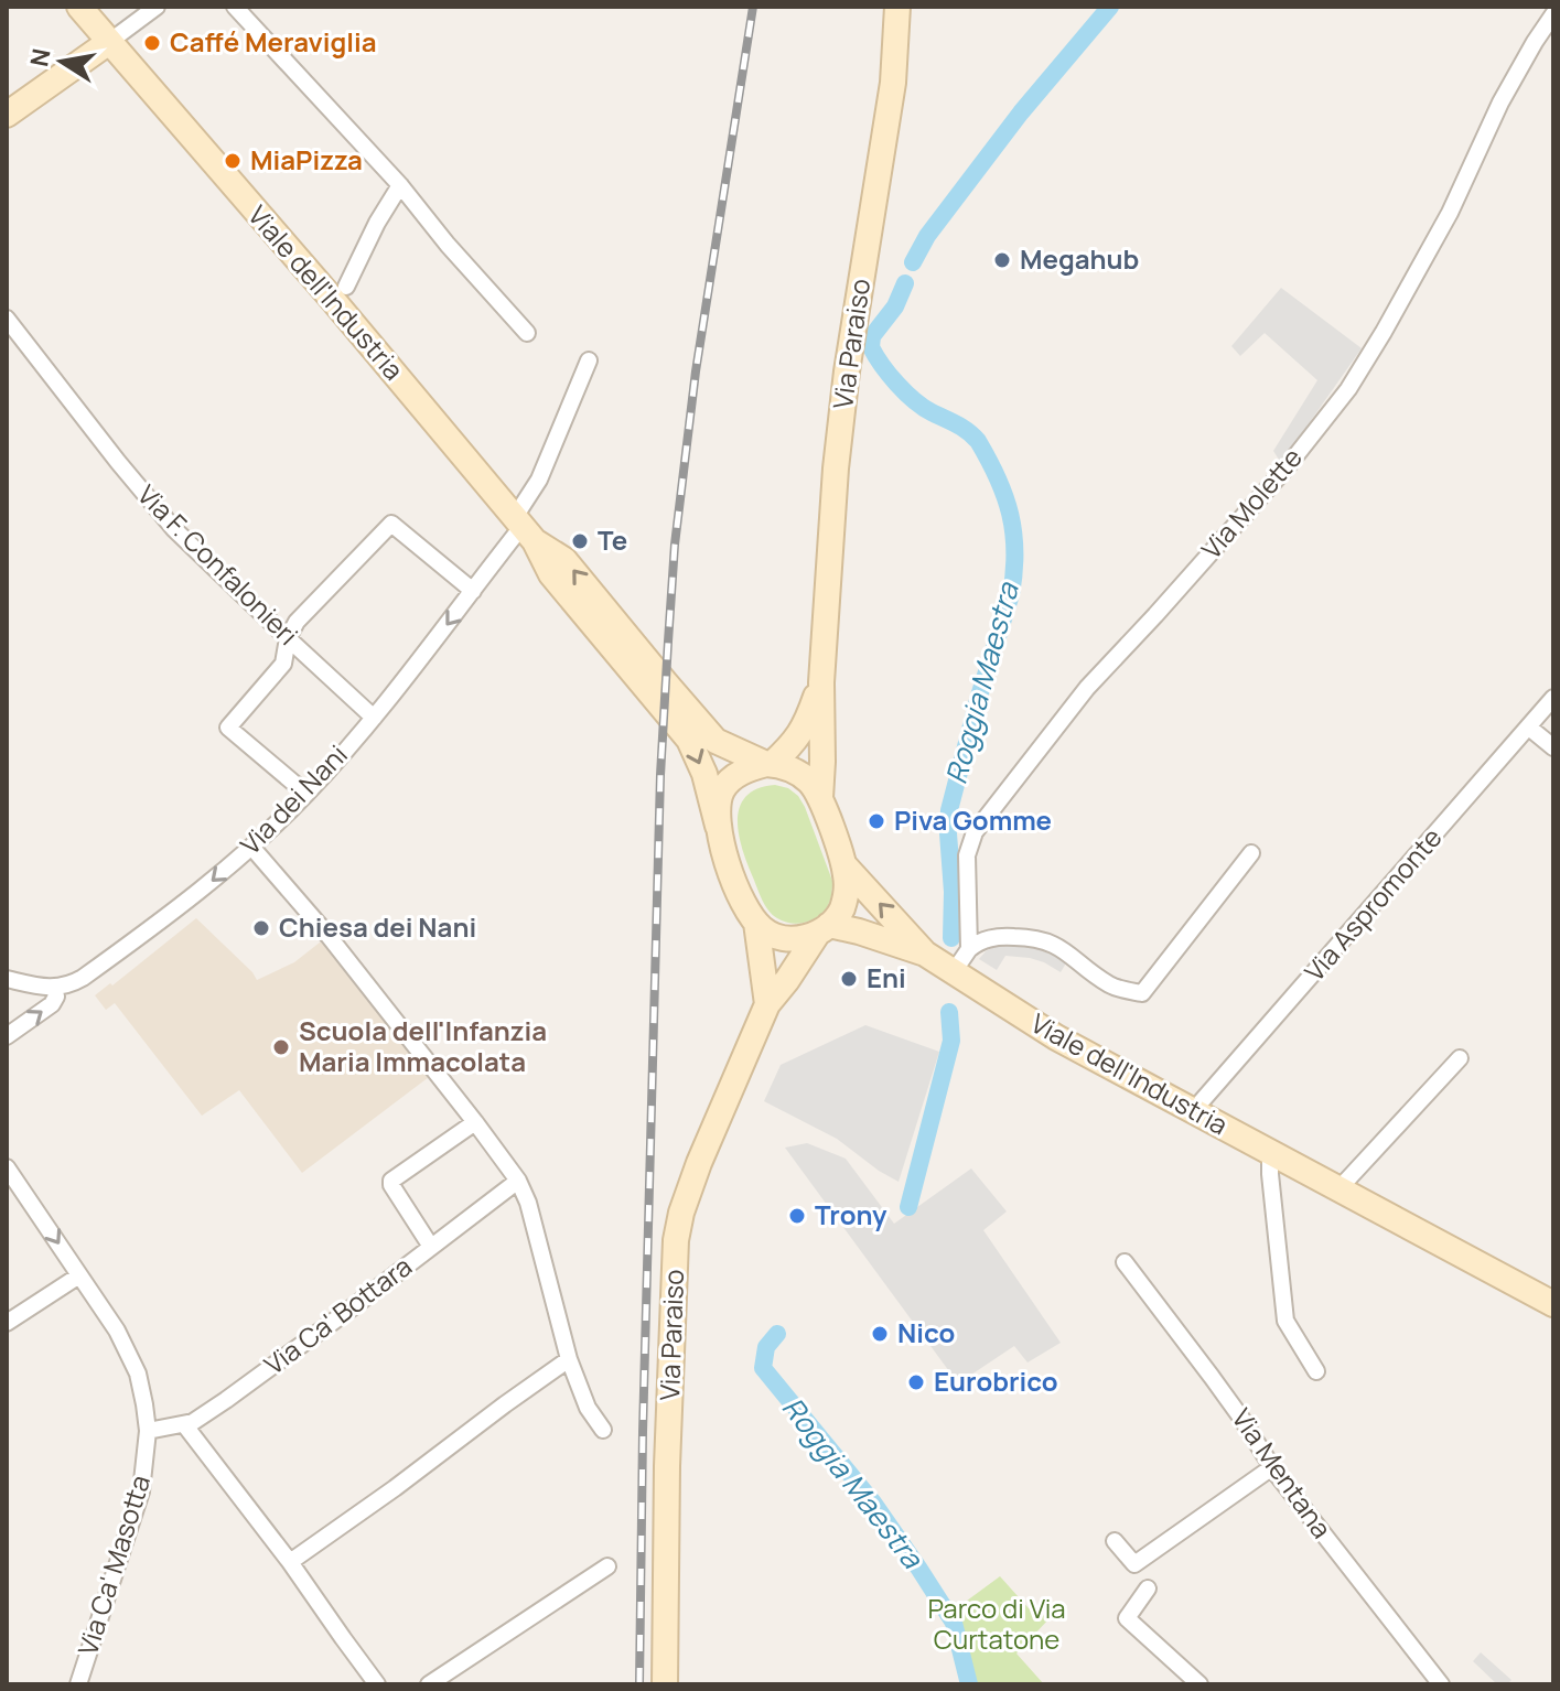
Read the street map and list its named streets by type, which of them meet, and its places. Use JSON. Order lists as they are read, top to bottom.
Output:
{
  "streets": {
    "main road": ["Viale dell'Industria", "Via Paraiso"],
    "street": [
      "Via Molette",
      "Via F. Confalonieri",
      "Via dei Nani",
      "Via Aspromonte",
      "Via Ca' Bottara",
      "Via Mentana",
      "Via Ca' Masotta"
    ]
  },
  "crossings": [
    ["Viale dell'Industria", "Via Paraiso"],
    ["Viale dell'Industria", "Via dei Nani"],
    ["Viale dell'Industria", "Via Aspromonte"],
    ["Via F. Confalonieri", "Via dei Nani"],
    ["Via Ca' Bottara", "Via Ca' Masotta"]
  ],
  "one_way": ["Via dei Nani"],
  "water": ["Roggia Maestra"],
  "parks": ["Parco di Via Curtatone"],
  "places": [
    "Caffé Meraviglia",
    "MiaPizza",
    "Megahub",
    "Te",
    "Piva Gomme",
    "Chiesa dei Nani",
    "Eni",
    "Scuola dell'Infanzia Maria Immacolata",
    "Trony",
    "Nico",
    "Eurobrico"
  ],
  "north": "left"
}
